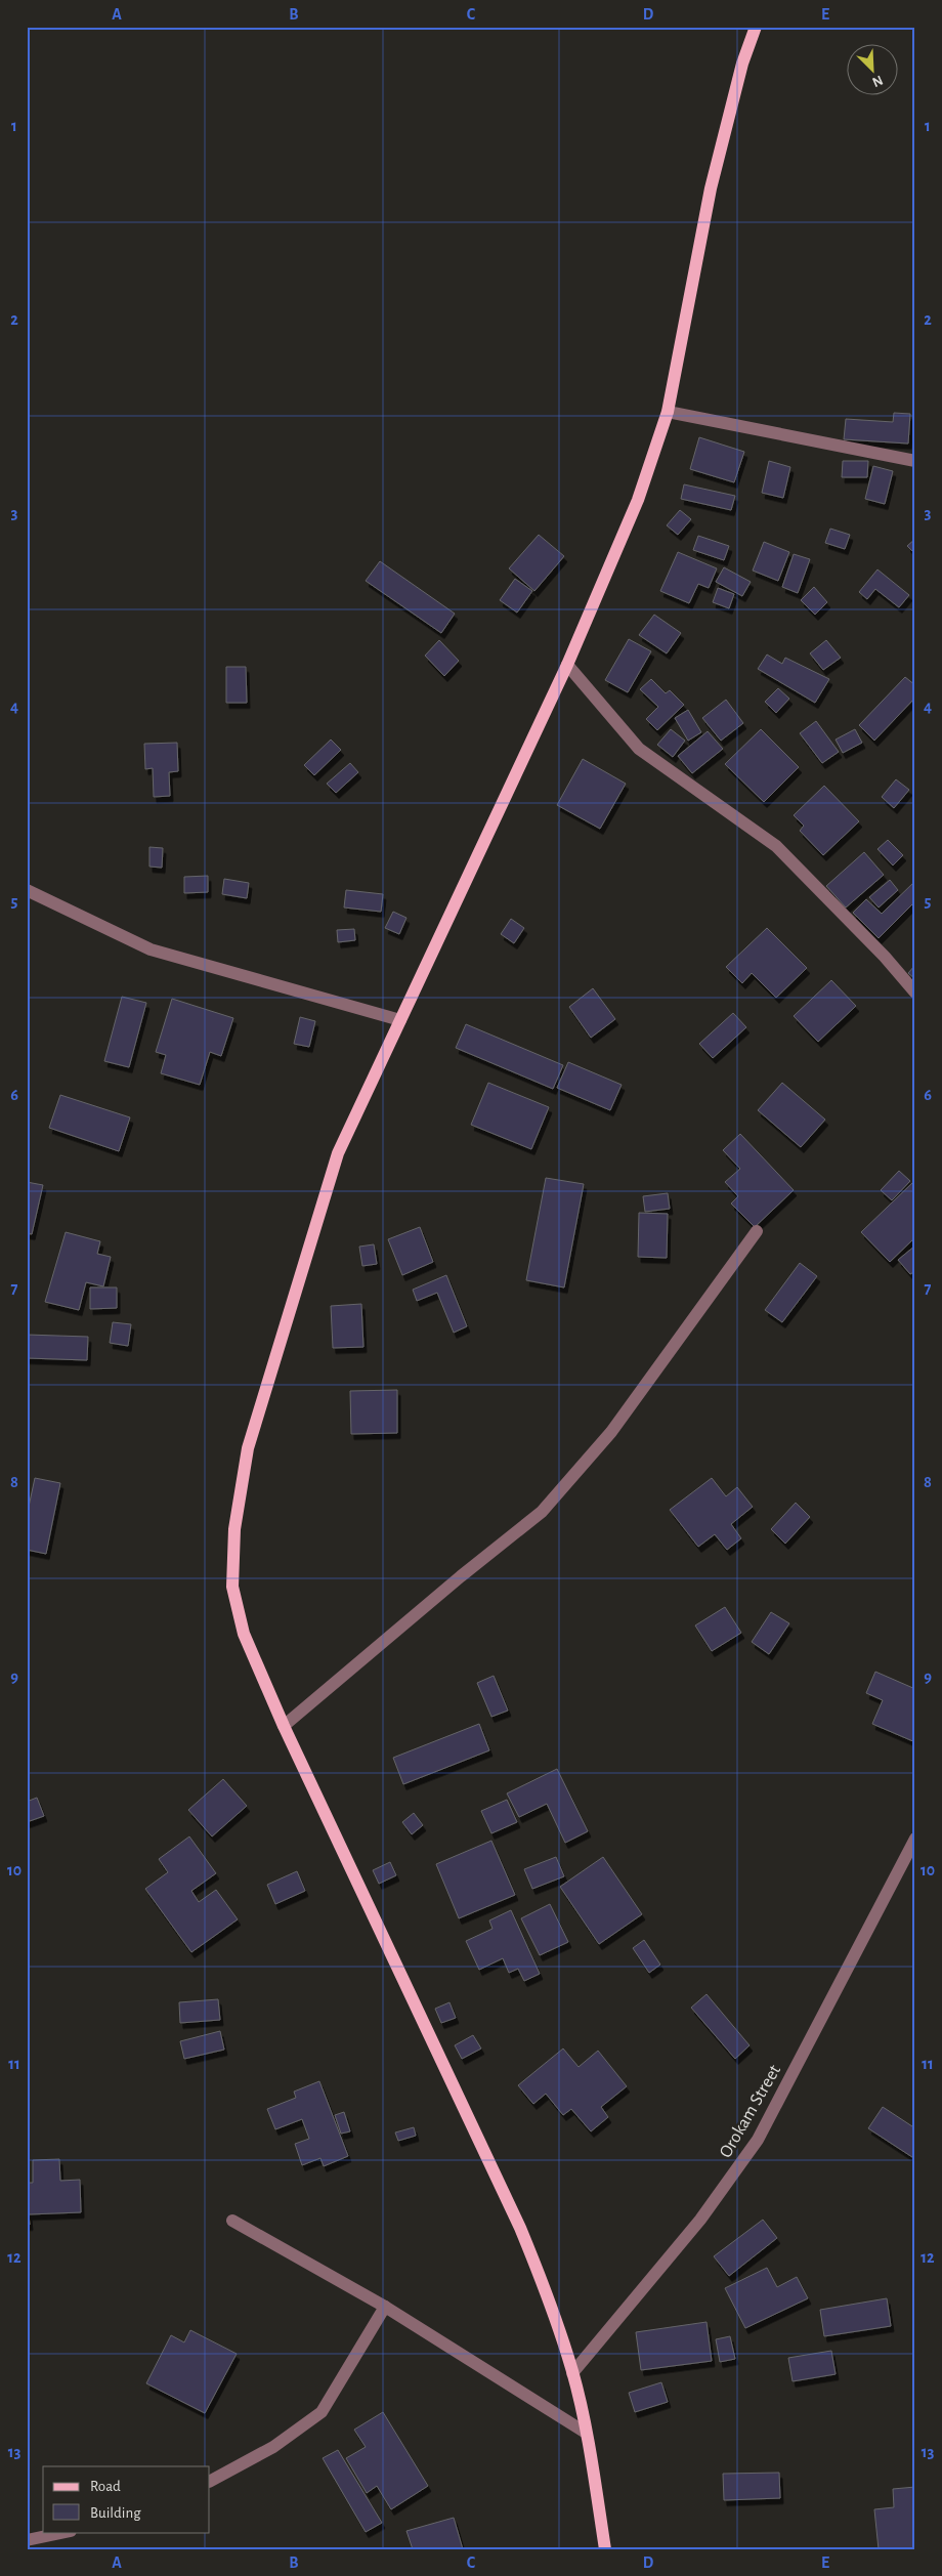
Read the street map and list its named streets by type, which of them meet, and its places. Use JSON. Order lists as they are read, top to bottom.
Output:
{
  "streets": {
    "street": ["Orokam Street"]
  },
  "legend": ["Road", "Building"],
  "north": "bottom right",
  "grid": {
    "columns": [
      "A",
      "B",
      "C",
      "D",
      "E"
    ],
    "rows": [
      "1",
      "2",
      "3",
      "4",
      "5",
      "6",
      "7",
      "8",
      "9",
      "10",
      "11",
      "12",
      "13"
    ]
  }
}
